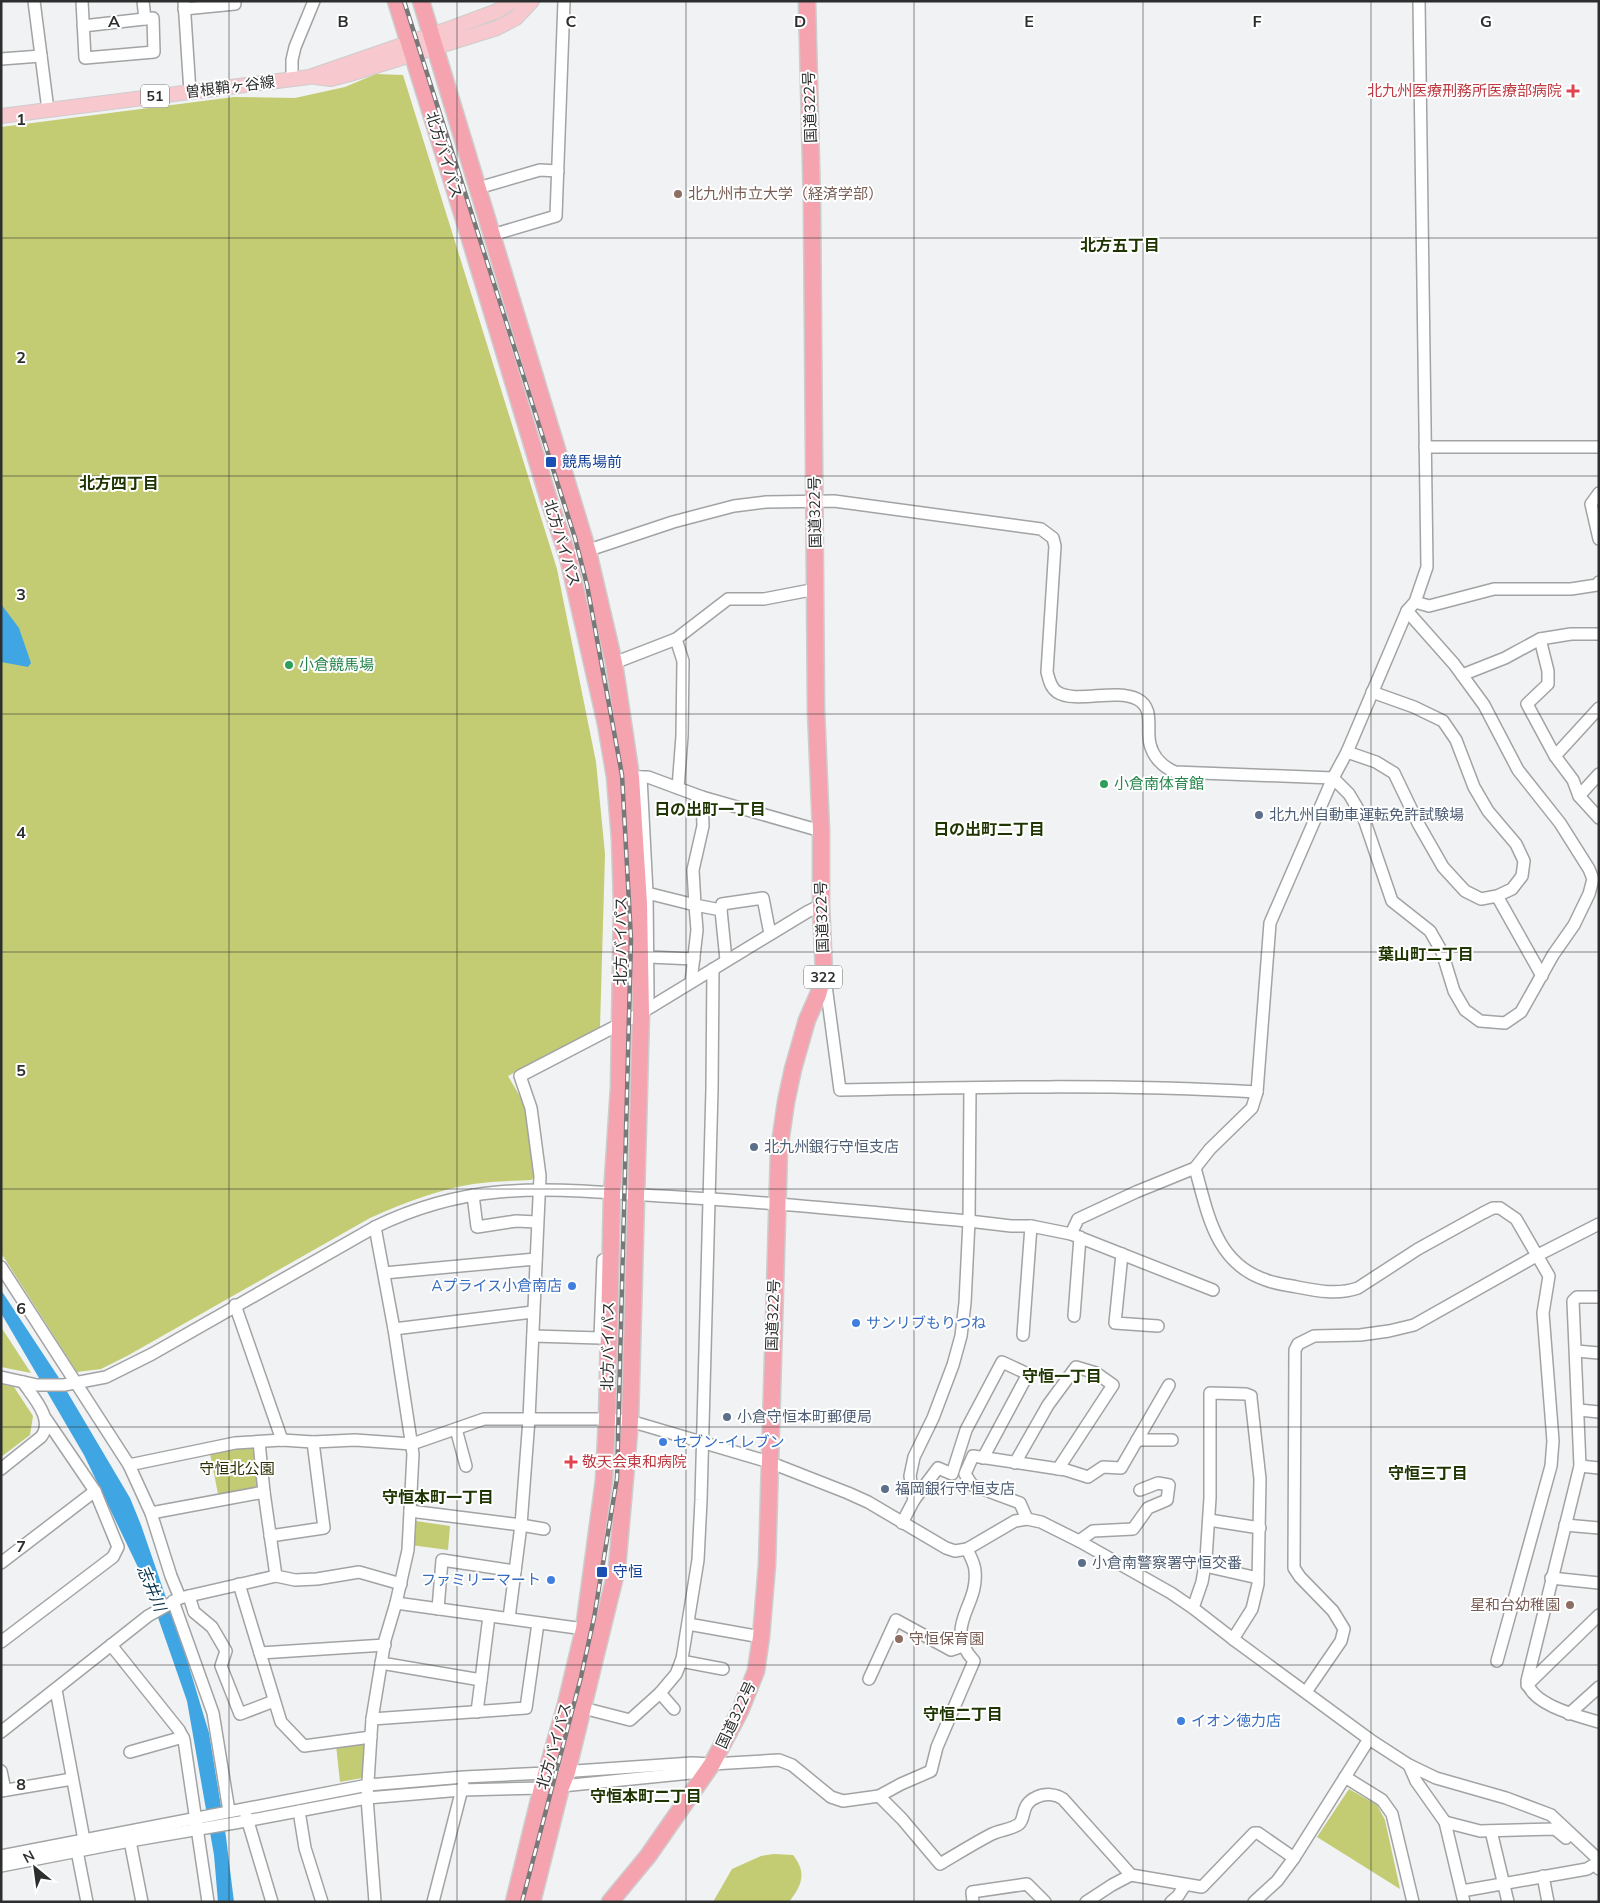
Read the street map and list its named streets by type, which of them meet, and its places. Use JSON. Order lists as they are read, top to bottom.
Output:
{
  "streets": {
    "highway": ["国道322号", "北方バイパス", "322"],
    "main road": ["曽根鞘ヶ谷線", "51"]
  },
  "crossings": [
    ["曽根鞘ヶ谷線", "北方バイパス"]
  ],
  "districts": [
    "北方五丁目",
    "北方四丁目",
    "日の出町一丁目",
    "日の出町二丁目",
    "葉山町二丁目",
    "守恒一丁目",
    "守恒三丁目",
    "守恒本町一丁目",
    "守恒二丁目",
    "守恒本町二丁目"
  ],
  "water": ["志井川"],
  "parks": ["守恒北公園"],
  "places": {
    "health": ["北九州医療刑務所医療部病院", "敬天会東和病院"],
    "other": [
      "北九州市立大学（経済学部）",
      "小倉競馬場",
      "小倉南体育館",
      "北九州自動車運転免許試験場",
      "北九州銀行守恒支店",
      "Aプライス小倉南店",
      "サンリブもりつね",
      "小倉守恒本町郵便局",
      "セブン-イレブン",
      "福岡銀行守恒支店",
      "小倉南警察署守恒交番",
      "ファミリーマート",
      "星和台幼稚園",
      "守恒保育園",
      "イオン徳力店"
    ],
    "transit": ["競馬場前", "守恒"]
  },
  "north": "top left",
  "grid": {
    "columns": [
      "A",
      "B",
      "C",
      "D",
      "E",
      "F",
      "G"
    ],
    "rows": [
      "1",
      "2",
      "3",
      "4",
      "5",
      "6",
      "7",
      "8"
    ]
  }
}
